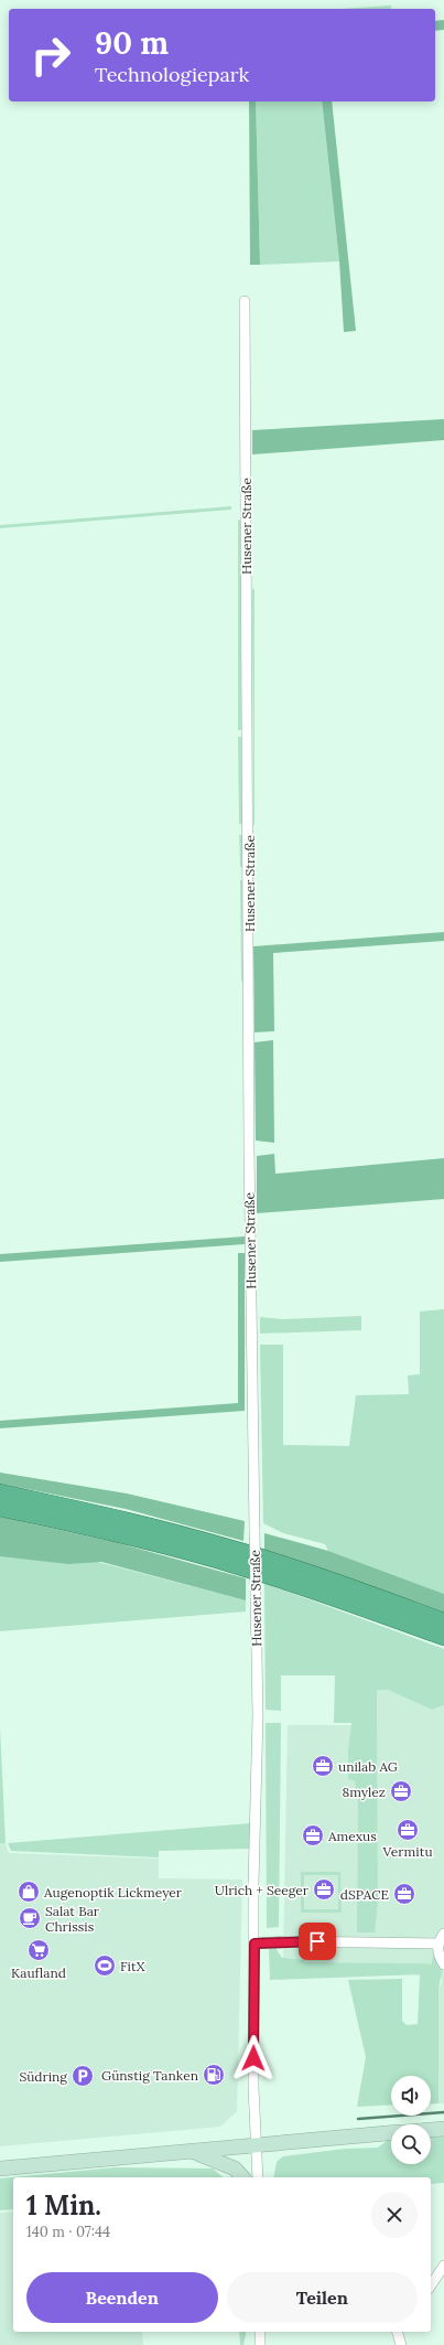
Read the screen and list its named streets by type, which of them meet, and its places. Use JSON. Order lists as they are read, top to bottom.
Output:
{
  "streets": {
    "street": ["Husener Straße"]
  },
  "places": {
    "office": [
      "unilab AG",
      "8mylez",
      "Vermitu",
      "Amexus",
      "Ulrich + Seeger",
      "dSPACE"
    ],
    "shop": ["Augenoptik Lickmeyer"],
    "cafe": ["Salat Bar Chrissis"],
    "supermarket": ["Kaufland"],
    "sports": ["FitX"],
    "fuel station": ["Günstig Tanken"],
    "parking": ["Südring"]
  },
  "page": {
    "turn": ["90 m", "Technologiepark"],
    "heading": ["1 Min.", "140 m · 07:44"],
    "buttons": ["Beenden", "Teilen"]
  }
}
